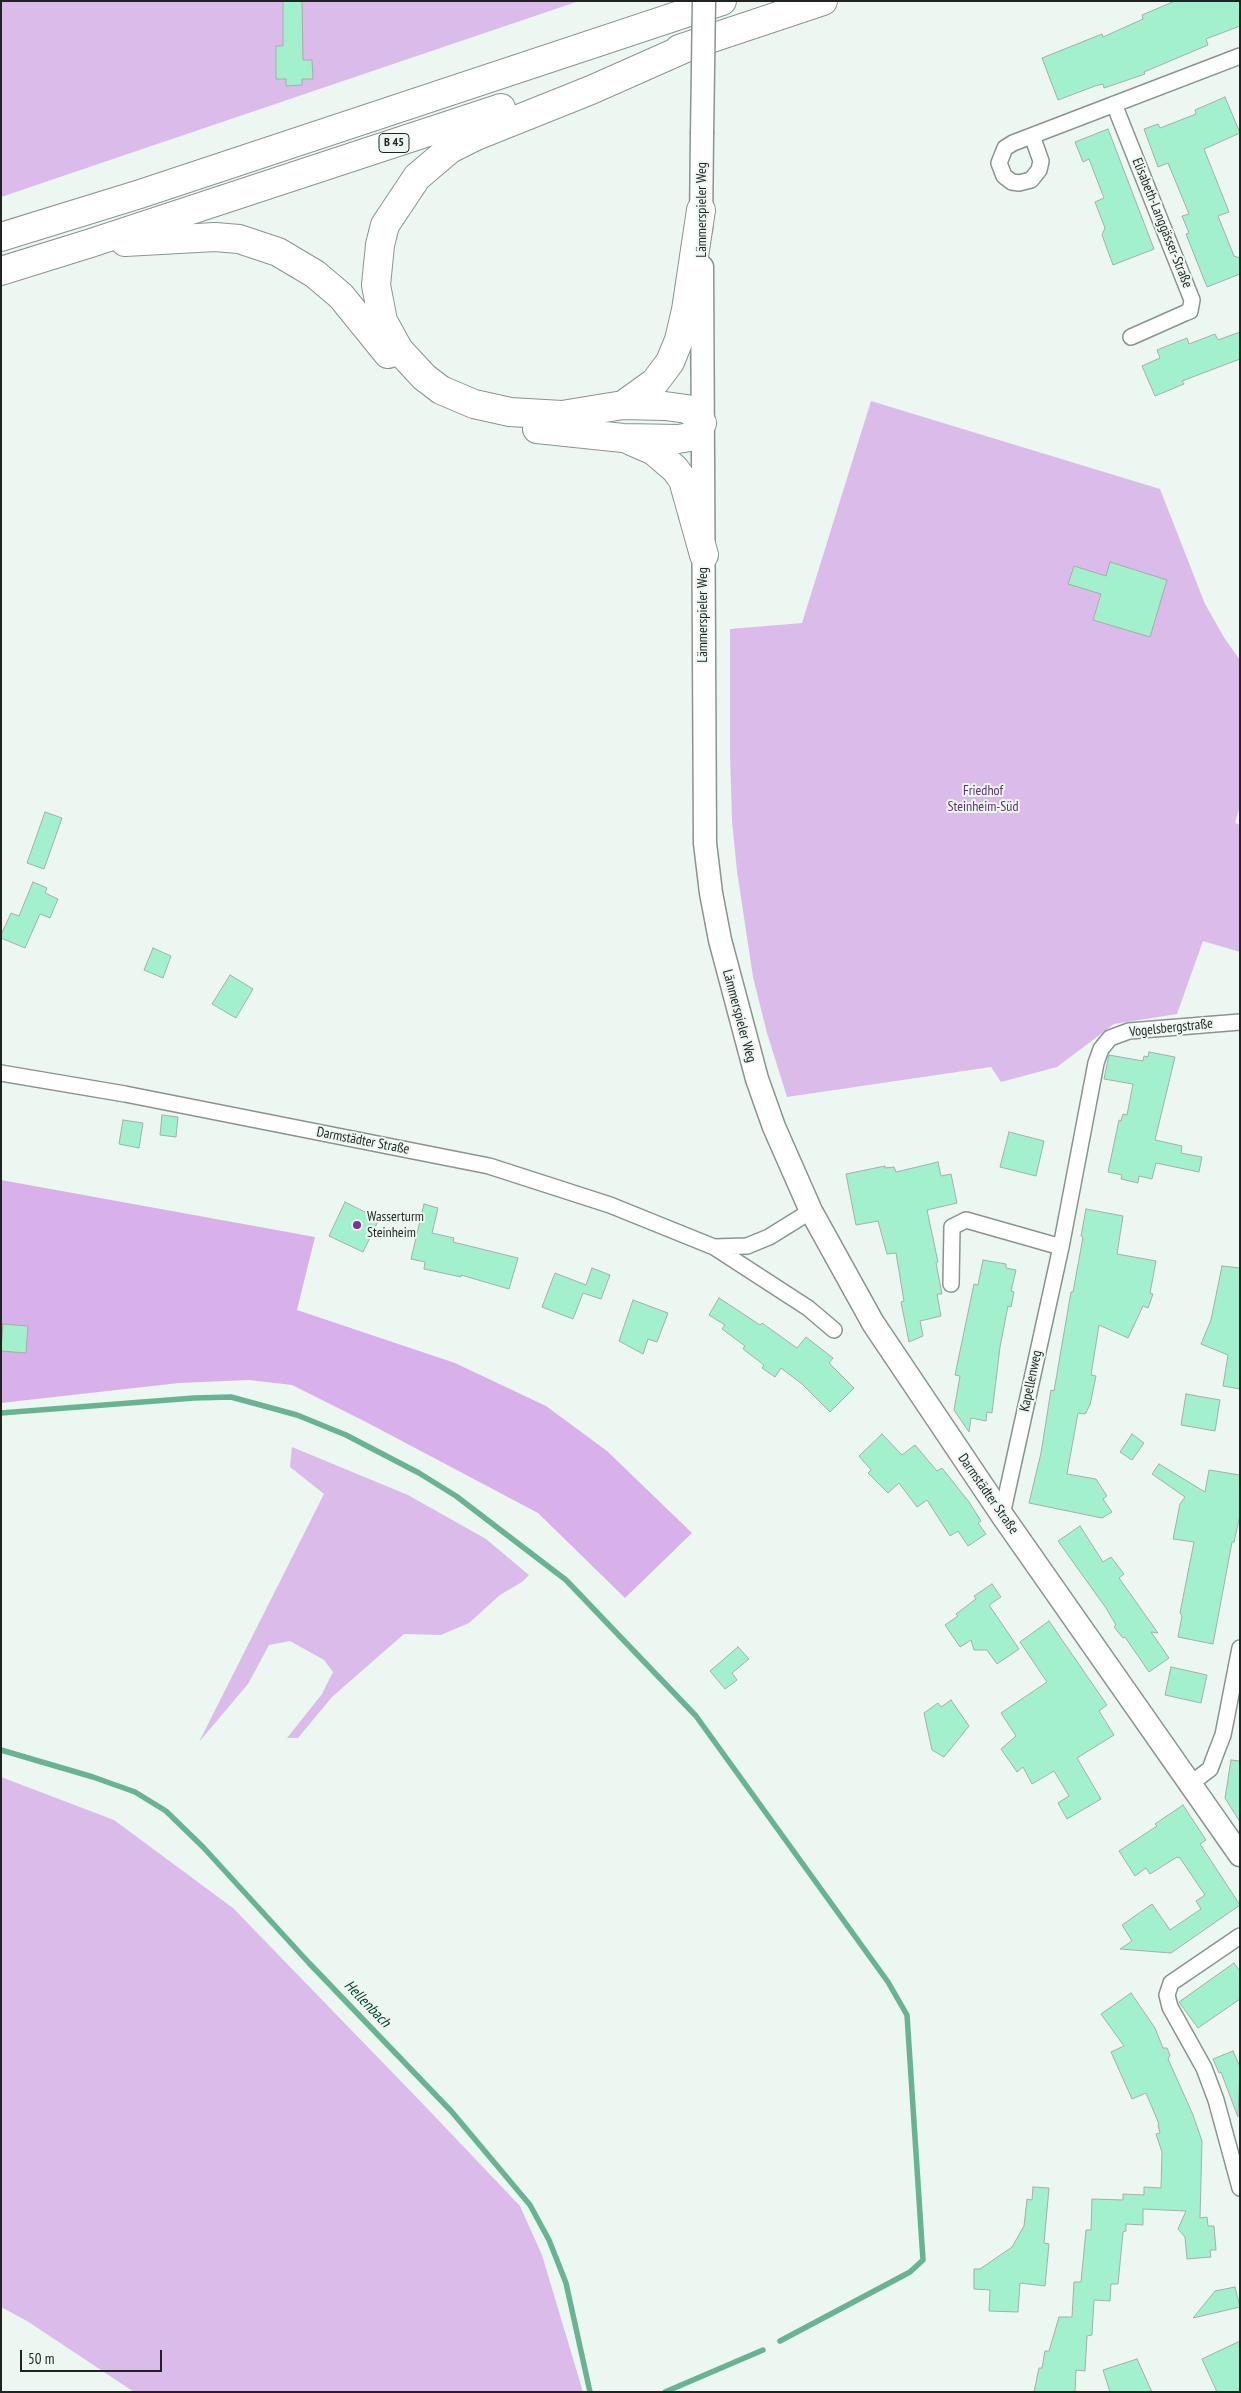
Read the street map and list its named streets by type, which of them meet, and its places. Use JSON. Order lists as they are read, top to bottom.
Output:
{
  "streets": {
    "highway": ["B 45"],
    "street": [
      "Lämmerspieler Weg",
      "Elisabeth-Langgässer-Straße",
      "Vogelsbergstraße",
      "Darmstädter Straße",
      "Kapellenweg"
    ]
  },
  "crossings": [
    ["Lämmerspieler Weg", "Darmstädter Straße"],
    ["Vogelsbergstraße", "Kapellenweg"],
    ["Darmstädter Straße", "Kapellenweg"]
  ],
  "water": ["Hellenbach"],
  "parks": ["Friedhof Steinheim-Süd"],
  "places": ["Wasserturm Steinheim"],
  "scale_bar": "50 m"
}
